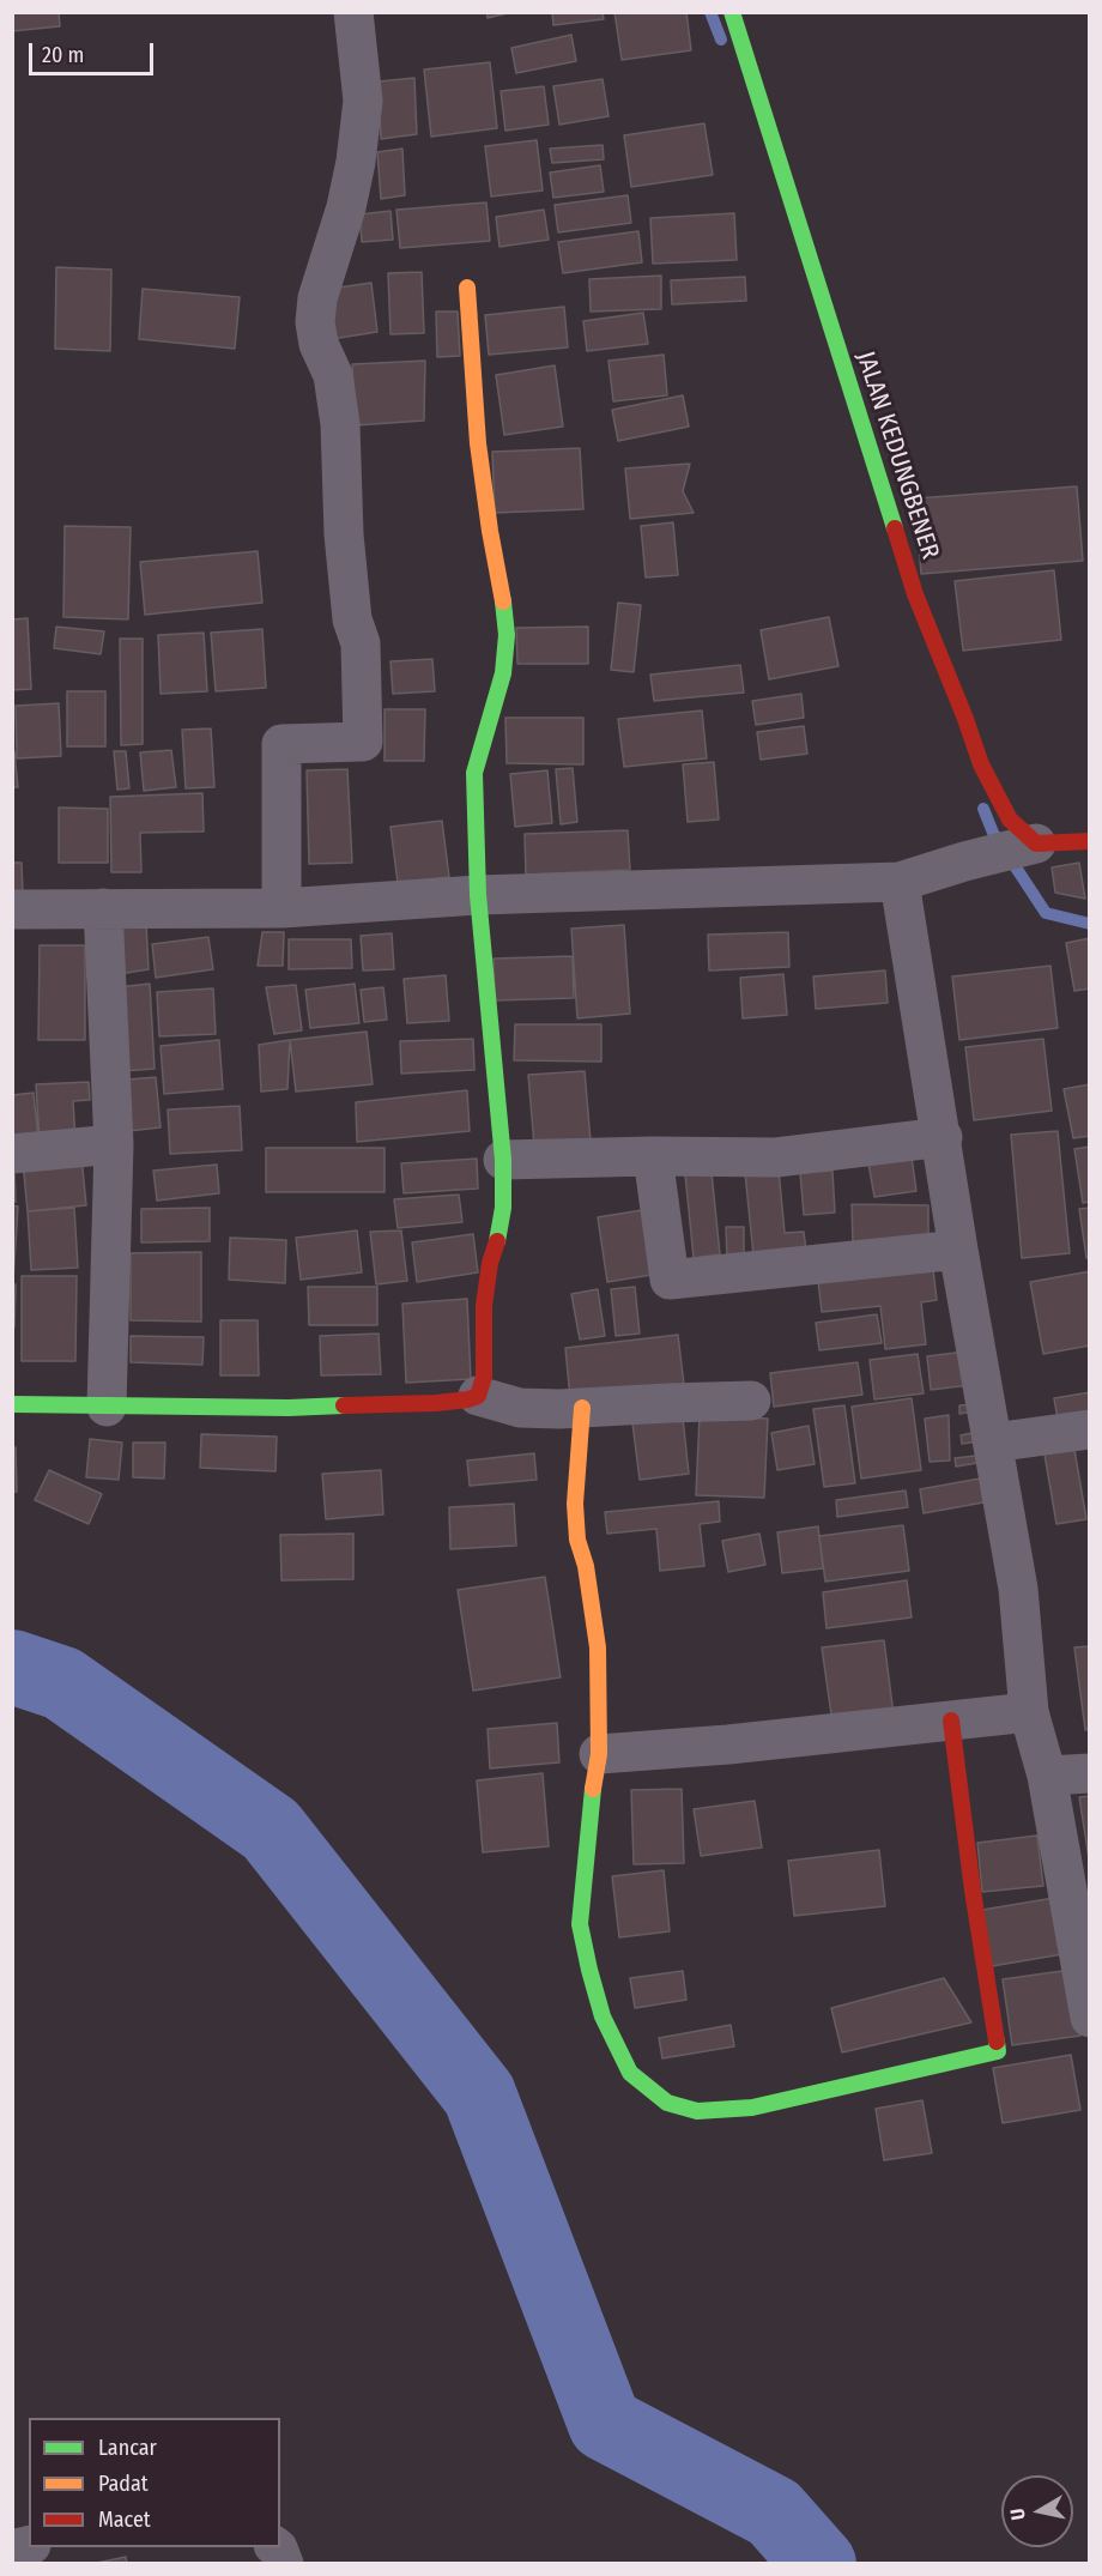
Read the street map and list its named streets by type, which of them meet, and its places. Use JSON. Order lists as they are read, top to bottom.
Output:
{
  "streets": {
    "street": ["JALAN KEDUNGBENER"]
  },
  "legend": ["Lancar", "Padat", "Macet"],
  "scale_bar": "20 m",
  "north": "left"
}
